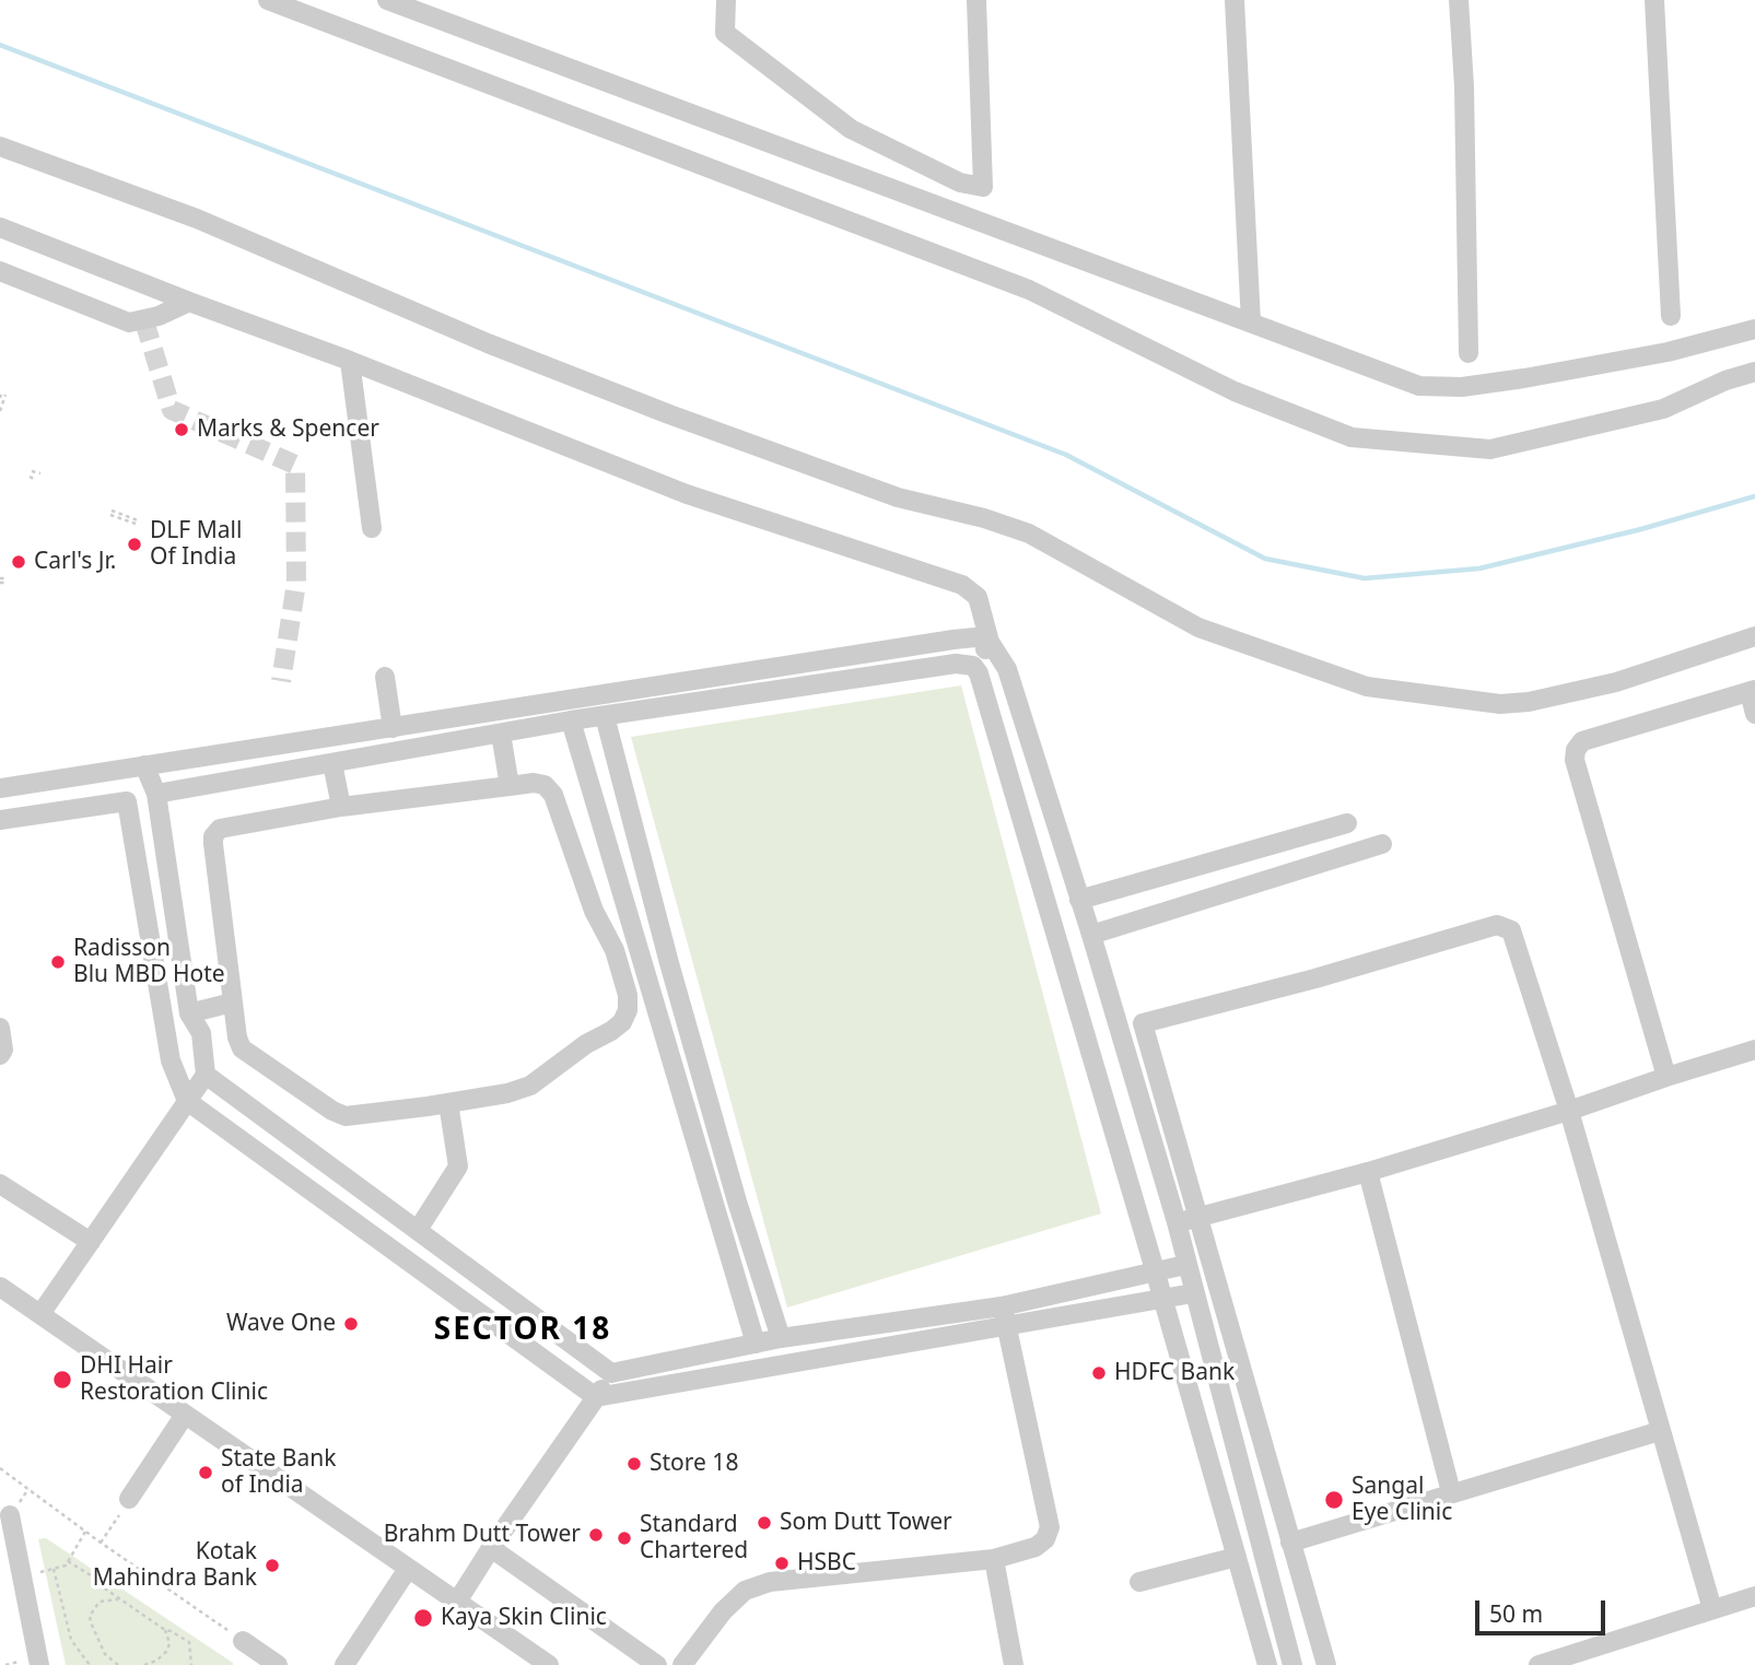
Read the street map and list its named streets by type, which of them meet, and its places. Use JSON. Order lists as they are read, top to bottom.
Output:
{
  "districts": ["SECTOR 18"],
  "places": [
    "Marks & Spencer",
    "DLF Mall Of India",
    "Carl's Jr.",
    "Radisson Blu MBD Hote",
    "Wave One",
    "HDFC Bank",
    "DHI Hair Restoration Clinic",
    "Store 18",
    "State Bank of India",
    "Sangal Eye Clinic",
    "Som Dutt Tower",
    "Brahm Dutt Tower",
    "Standard Chartered",
    "HSBC",
    "Kotak Mahindra Bank",
    "Kaya Skin Clinic"
  ],
  "scale_bar": "50 m"
}
